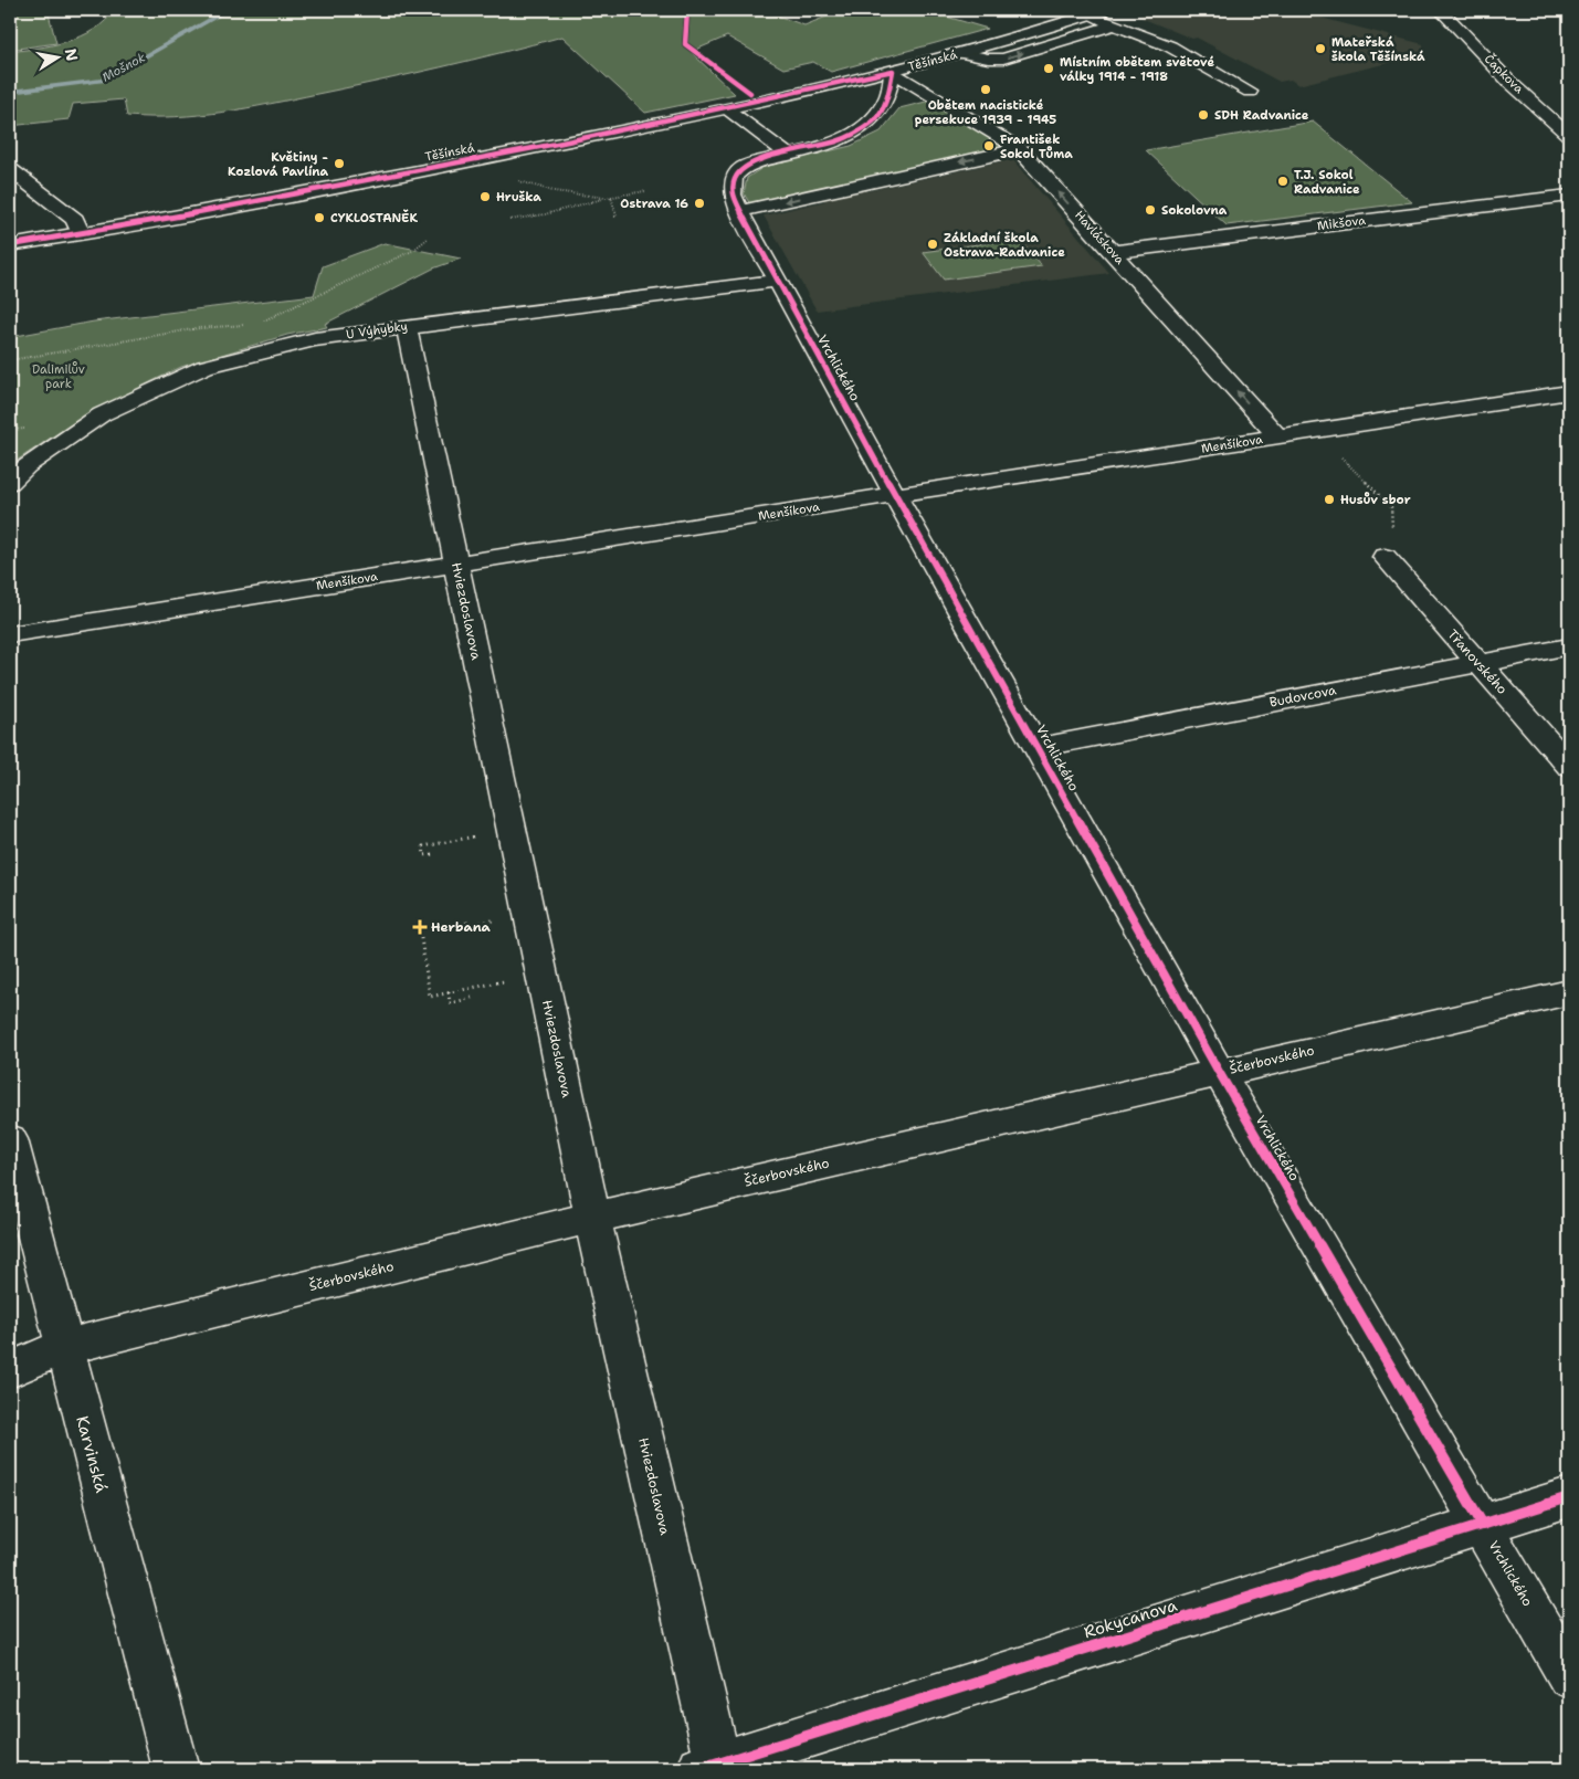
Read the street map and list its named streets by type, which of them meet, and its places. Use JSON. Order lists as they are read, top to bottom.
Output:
{
  "streets": {
    "street": [
      "Těšínská",
      "Čapkova",
      "Mikšova",
      "Havláskova",
      "U Výhybky",
      "Vrchlického",
      "Menšíkova",
      "Hviezdoslavova",
      "Třanovského",
      "Budovcova",
      "Ščerbovského",
      "Karvinská",
      "Rokycanova"
    ]
  },
  "crossings": [
    ["Těšínská", "Havláskova"],
    ["Těšínská", "Vrchlického"],
    ["Mikšova", "Havláskova"],
    ["Havláskova", "Vrchlického"],
    ["Havláskova", "Menšíkova"],
    ["U Výhybky", "Vrchlického"],
    ["U Výhybky", "Hviezdoslavova"],
    ["Vrchlického", "Menšíkova"],
    ["Vrchlického", "Budovcova"],
    ["Vrchlického", "Ščerbovského"],
    ["Vrchlického", "Rokycanova"],
    ["Menšíkova", "Hviezdoslavova"],
    ["Hviezdoslavova", "Ščerbovského"],
    ["Hviezdoslavova", "Rokycanova"],
    ["Třanovského", "Budovcova"],
    ["Ščerbovského", "Karvinská"]
  ],
  "water": ["Mošnok"],
  "parks": ["Dalimilův park"],
  "places": {
    "other": [
      "Mateřská škola Těšínská",
      "Místním obětem světové války 1914 - 1918",
      "Obětem nacistické persekuce 1939 - 1945",
      "SDH Radvanice",
      "František Sokol Tůma",
      "Květiny - Kozlová Pavlína",
      "T.J. Sokol Radvanice",
      "Hruška",
      "Ostrava 16",
      "Sokolovna",
      "CYKLOSTANĚK",
      "Základní škola Ostrava-Radvanice",
      "Husův sbor"
    ],
    "health": ["Herbana"]
  },
  "north": "right"
}
